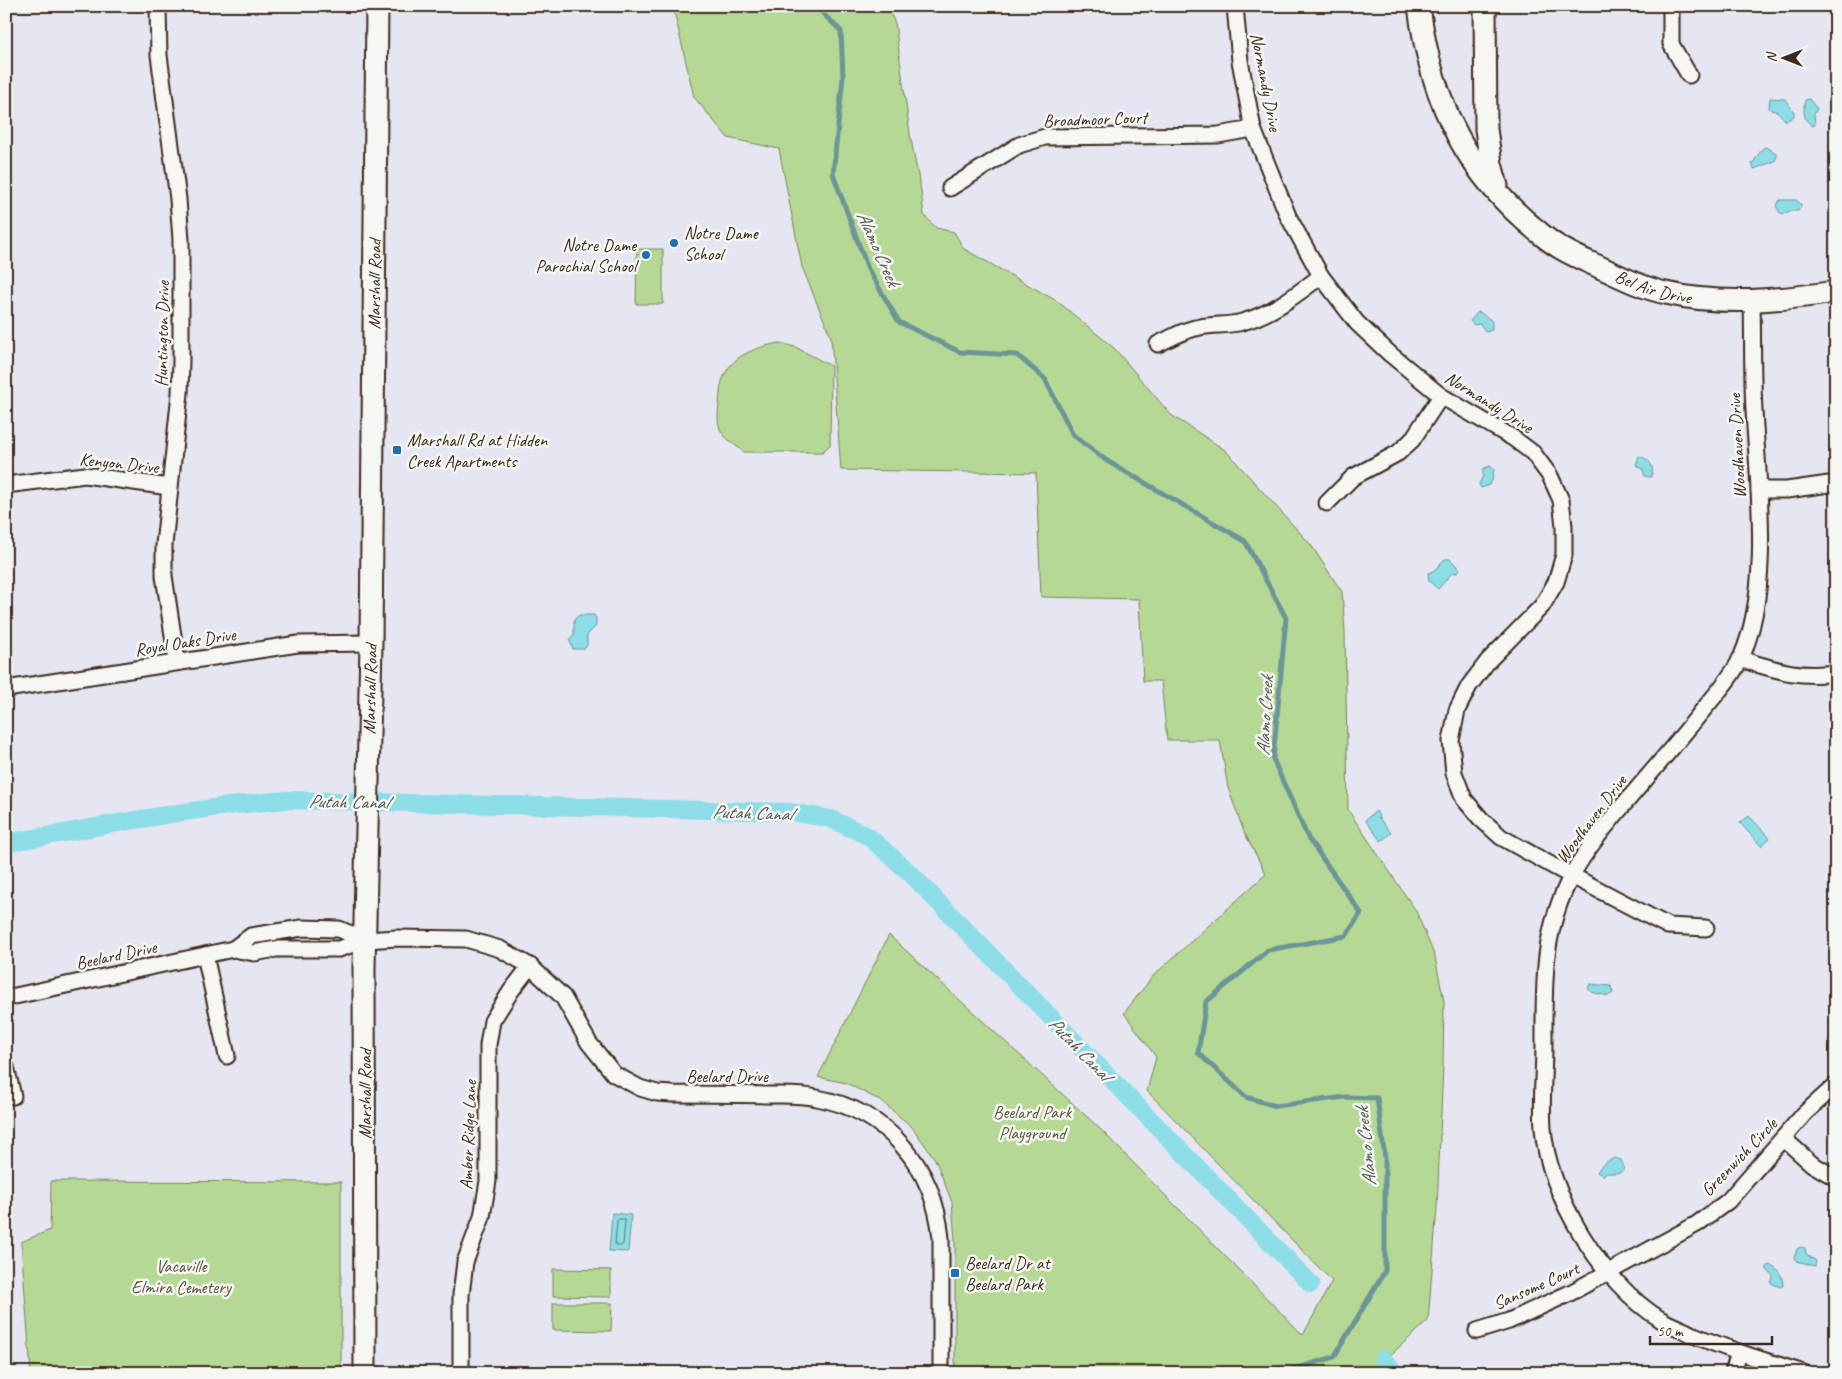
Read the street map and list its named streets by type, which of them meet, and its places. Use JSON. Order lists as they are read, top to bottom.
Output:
{
  "streets": {
    "street": [
      "Normandy Drive",
      "Broadmoor Court",
      "Marshall Road",
      "Bel Air Drive",
      "Huntington Drive",
      "Woodhaven Drive",
      "Kenyon Drive",
      "Royal Oaks Drive",
      "Beelard Drive",
      "Amber Ridge Lane",
      "Greenwich Circle",
      "Sansome Court"
    ]
  },
  "crossings": [
    ["Normandy Drive", "Broadmoor Court"],
    ["Normandy Drive", "Woodhaven Drive"],
    ["Marshall Road", "Royal Oaks Drive"],
    ["Marshall Road", "Beelard Drive"],
    ["Bel Air Drive", "Woodhaven Drive"],
    ["Huntington Drive", "Kenyon Drive"],
    ["Huntington Drive", "Royal Oaks Drive"],
    ["Woodhaven Drive", "Greenwich Circle"],
    ["Woodhaven Drive", "Sansome Court"],
    ["Beelard Drive", "Amber Ridge Lane"],
    ["Greenwich Circle", "Sansome Court"]
  ],
  "water": ["Alamo Creek", "Putah Canal"],
  "parks": ["Beelard Park Playground", "Vacaville Elmira Cemetery"],
  "places": {
    "other": ["Notre Dame School", "Notre Dame Parochial School"],
    "transit": ["Marshall Rd at Hidden Creek Apartments", "Beelard Dr at Beelard Park"]
  },
  "scale_bar": "50 m",
  "north": "left"
}
